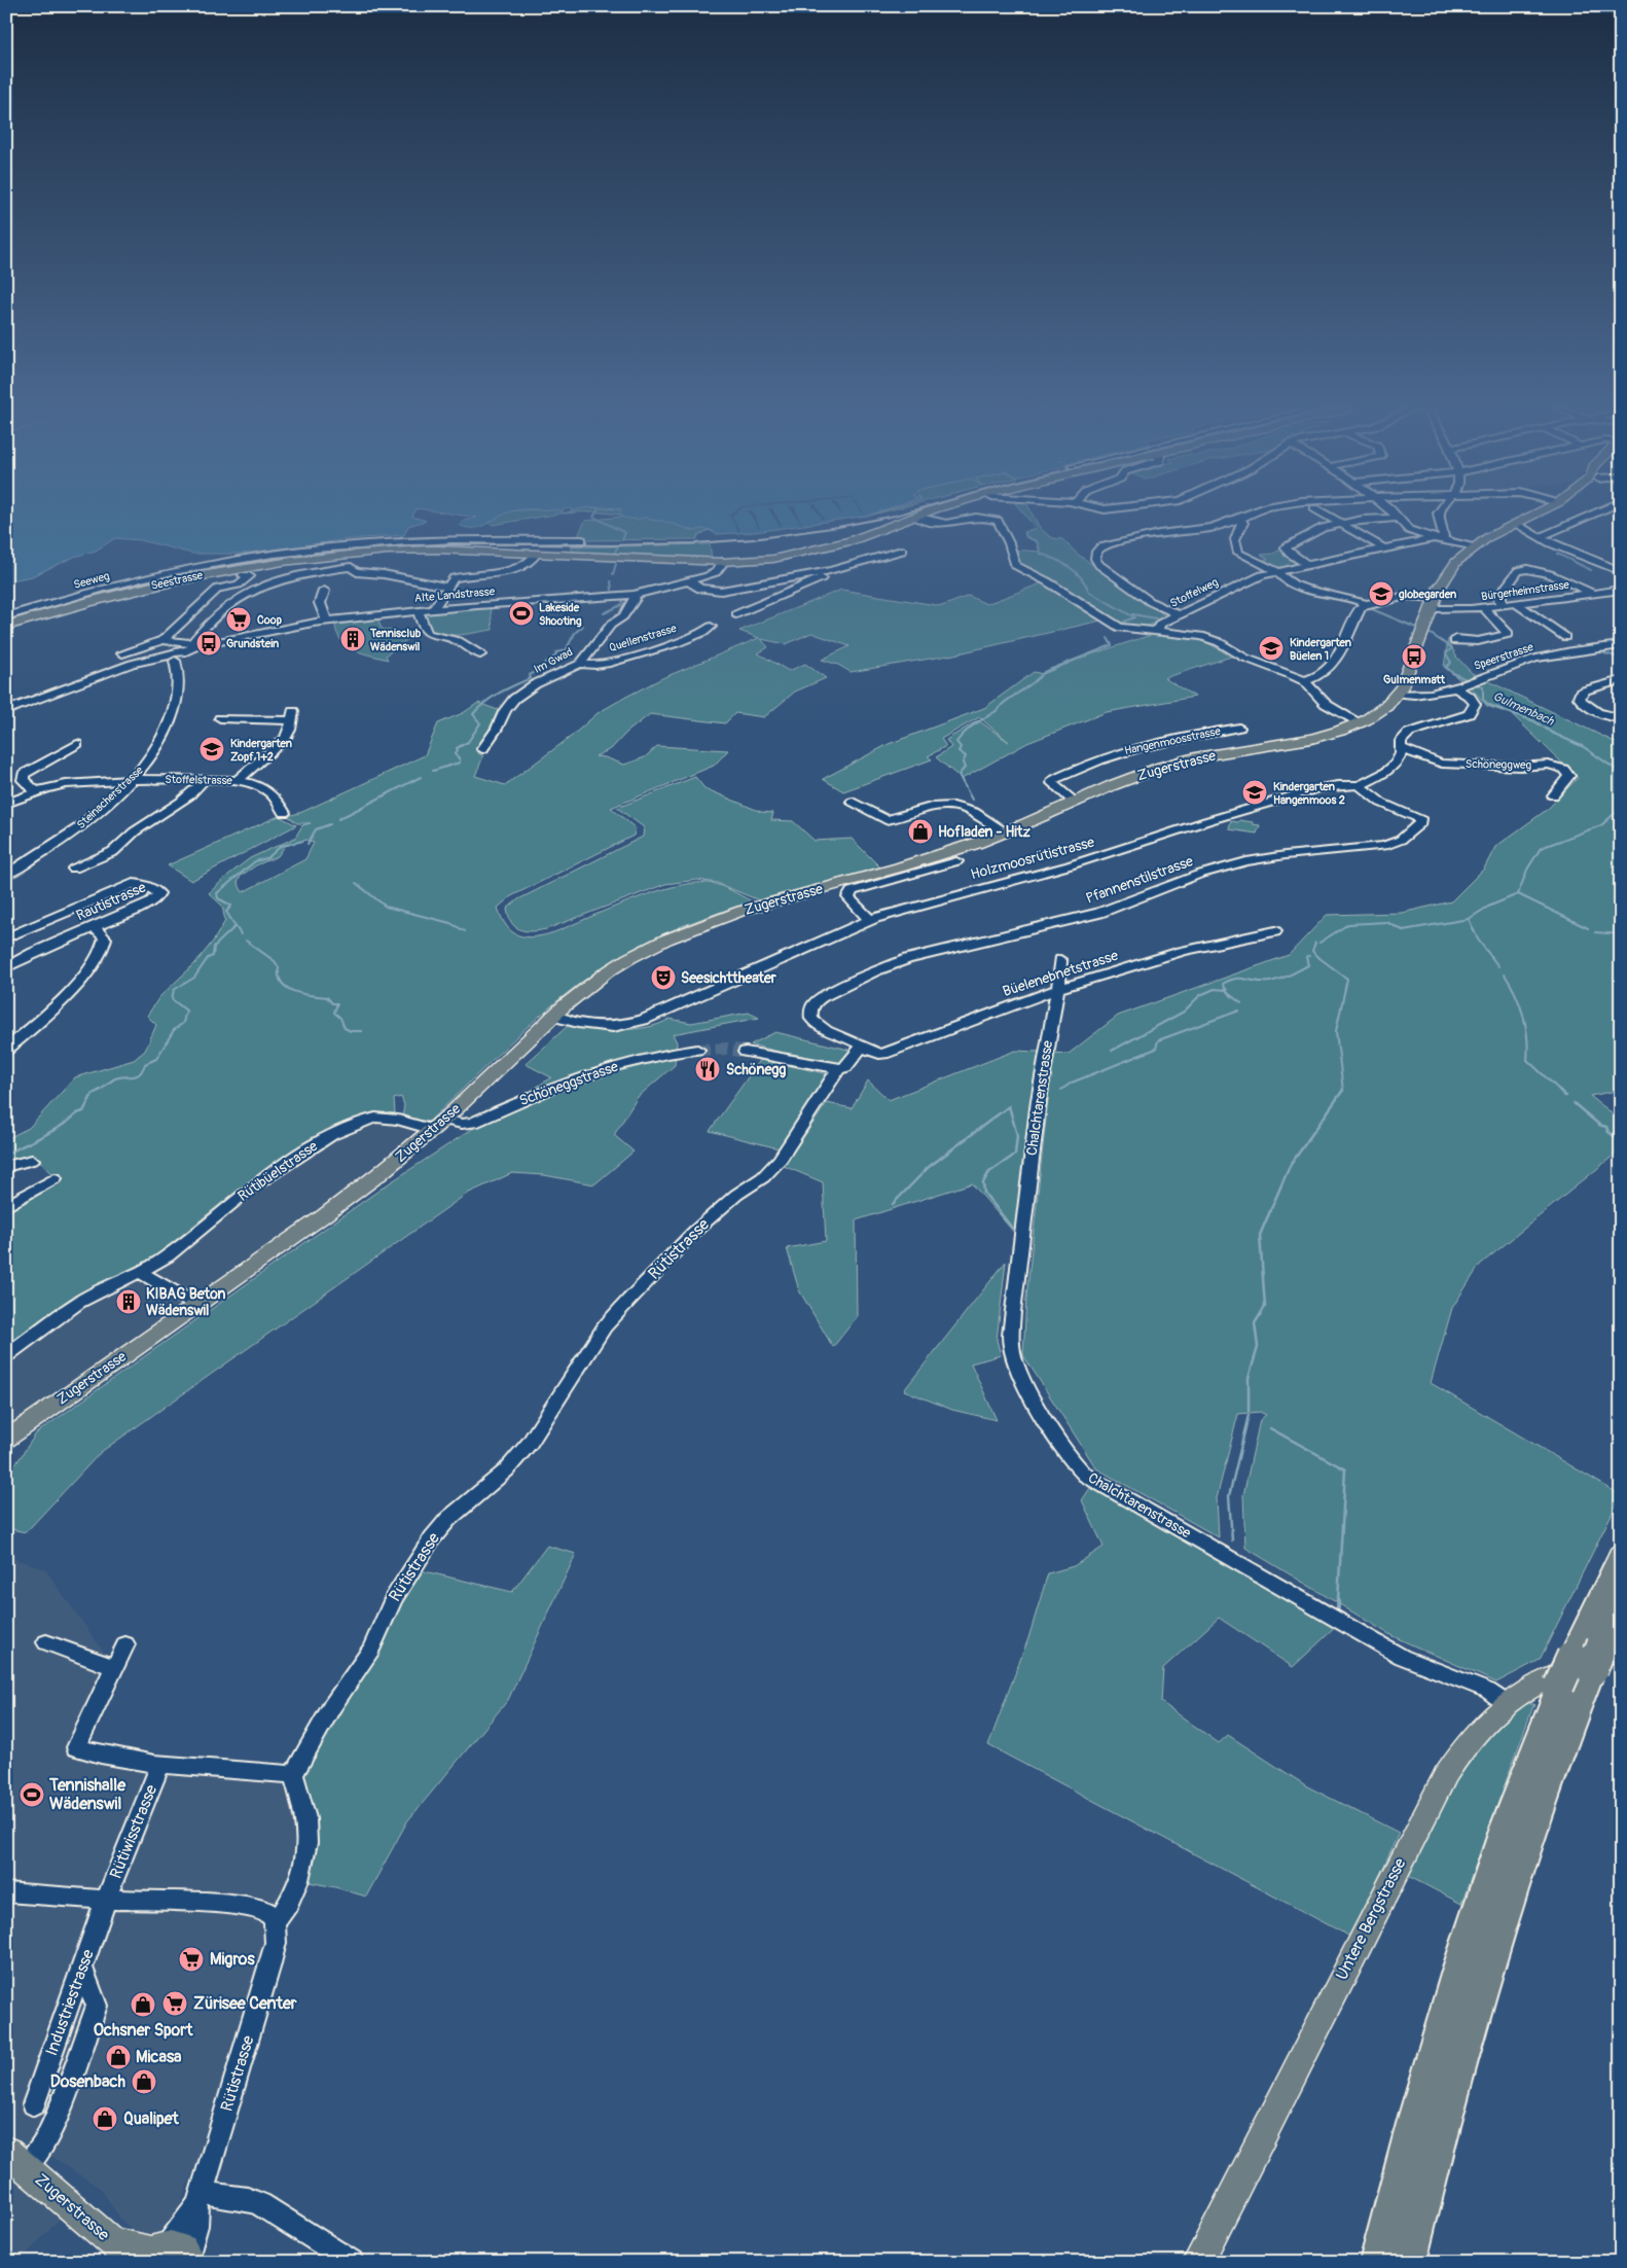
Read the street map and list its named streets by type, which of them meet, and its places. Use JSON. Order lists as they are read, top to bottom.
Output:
{
  "streets": {
    "main road": ["Seestrasse", "Zugerstrasse", "Untere Bergstrasse"],
    "street": [
      "Seeweg",
      "Bürgerheimstrasse",
      "Stoffelweg",
      "Alte Landstrasse",
      "Quellenstrasse",
      "Speerstrasse",
      "Im Gwad",
      "Hangenmoosstrasse",
      "Schöneggweg",
      "Stoffelstrasse",
      "Steinacherstrasse",
      "Holzmoosrütistrasse",
      "Pfannenstilstrasse",
      "Rautistrasse",
      "Büelenebnetstrasse",
      "Schöneggstrasse",
      "Chalchtarenstrasse",
      "Rütibüelstrasse",
      "Rütistrasse",
      "Rütiwisstrasse",
      "Industriestrasse"
    ]
  },
  "crossings": [
    ["Seestrasse", "Alte Landstrasse"],
    ["Bürgerheimstrasse", "Zugerstrasse"],
    ["Alte Landstrasse", "Im Gwad"],
    ["Alte Landstrasse", "Steinacherstrasse"],
    ["Quellenstrasse", "Im Gwad"],
    ["Speerstrasse", "Zugerstrasse"],
    ["Speerstrasse", "Holzmoosrütistrasse"],
    ["Hangenmoosstrasse", "Zugerstrasse"],
    ["Schöneggweg", "Holzmoosrütistrasse"],
    ["Zugerstrasse", "Holzmoosrütistrasse"],
    ["Zugerstrasse", "Schöneggstrasse"],
    ["Zugerstrasse", "Rütibüelstrasse"],
    ["Zugerstrasse", "Rütistrasse"],
    ["Stoffelstrasse", "Steinacherstrasse"],
    ["Holzmoosrütistrasse", "Pfannenstilstrasse"],
    ["Pfannenstilstrasse", "Büelenebnetstrasse"],
    ["Pfannenstilstrasse", "Rütistrasse"],
    ["Büelenebnetstrasse", "Chalchtarenstrasse"],
    ["Büelenebnetstrasse", "Rütistrasse"],
    ["Schöneggstrasse", "Rütibüelstrasse"],
    ["Chalchtarenstrasse", "Untere Bergstrasse"],
    ["Rütistrasse", "Rütiwisstrasse"],
    ["Rütiwisstrasse", "Industriestrasse"]
  ],
  "water": ["Gulmenbach"],
  "places": {
    "school or university": [
      "globegarden",
      "Kindergarten Büelen 1",
      "Kindergarten Zopf 1+2",
      "Kindergarten Hangenmoos 2"
    ],
    "sports": ["Lakeside Shooting", "Tennishalle Wädenswil"],
    "supermarket": ["Coop", "Migros", "Zürisee Center"],
    "building": ["Tennisclub Wädenswil", "KIBAG Beton Wädenswil"],
    "bus stop": ["Grundstein", "Gulmenmatt"],
    "shop": [
      "Hofladen - Hitz",
      "Ochsner Sport",
      "Micasa",
      "Dosenbach",
      "Qualipet"
    ],
    "theatre": ["Seesichttheater"],
    "restaurant": ["Schönegg"]
  }
}
